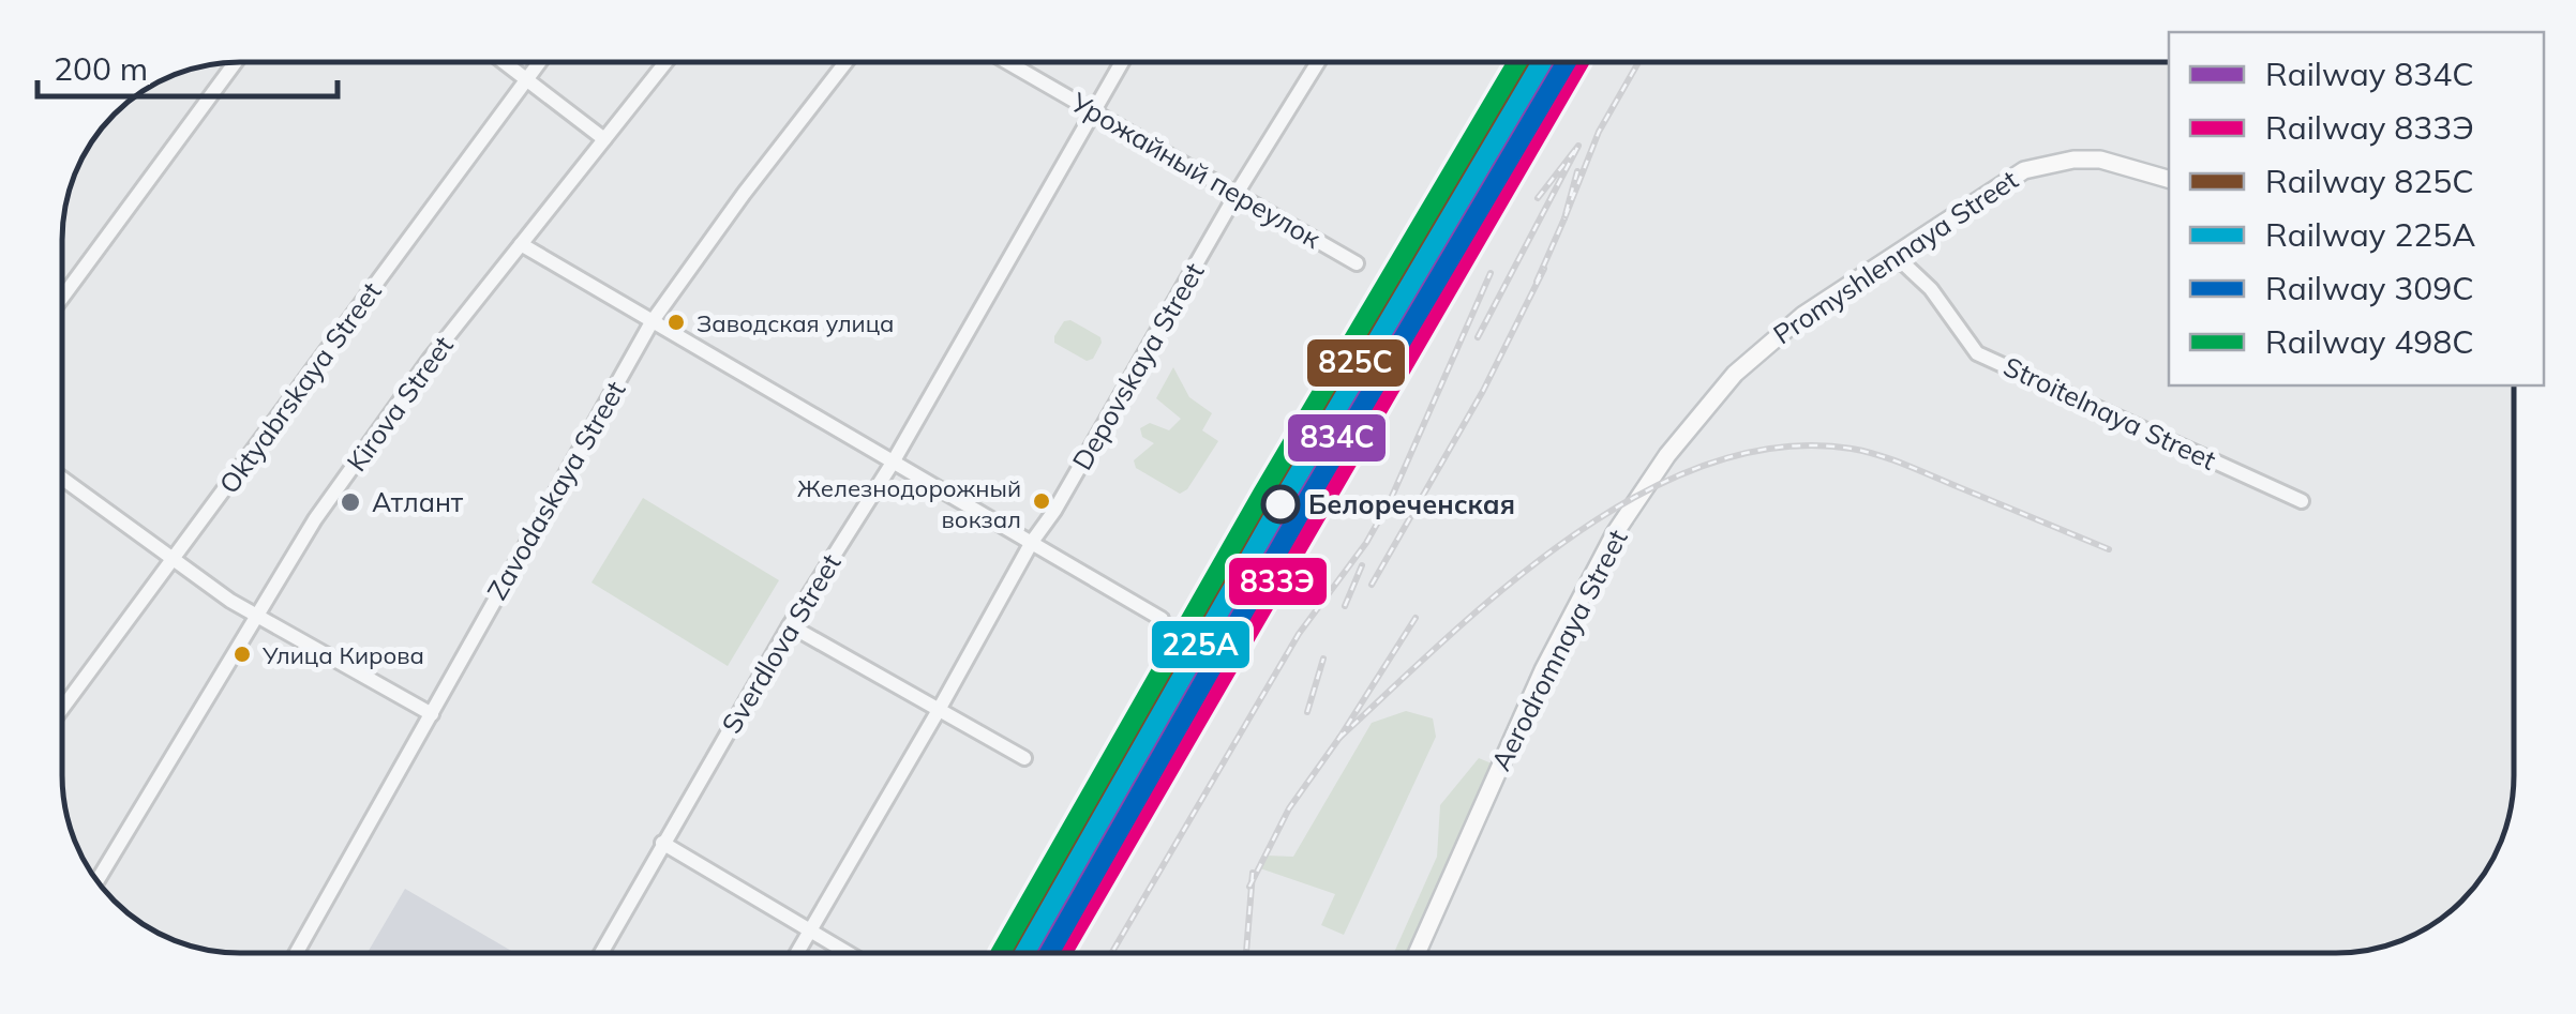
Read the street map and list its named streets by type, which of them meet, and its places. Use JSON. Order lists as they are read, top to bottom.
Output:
{
  "streets": {
    "main road": ["Promyshlennaya Street", "Aerodromnaya Street"],
    "street": [
      "Урожайный переулок",
      "Depovskaya Street",
      "Oktyabrskaya Street",
      "Kirova Street",
      "Stroitelnaya Street",
      "Zavodaskaya Street",
      "Sverdlova Street"
    ]
  },
  "crossings": [
    ["Урожайный переулок", "Depovskaya Street"],
    ["Урожайный переулок", "Sverdlova Street"],
    ["Promyshlennaya Street", "Stroitelnaya Street"],
    ["Promyshlennaya Street", "Aerodromnaya Street"]
  ],
  "places": [
    "Заводская улица",
    "Железнодорожный вокзал",
    "Атлант",
    "Белореченская",
    "Улица Кирова"
  ],
  "lines": [
    "rail line 834С",
    "rail line 833Э",
    "rail line 825С",
    "rail line 225А",
    "rail line 309С",
    "rail line 498С"
  ],
  "legend": [
    "Railway 834С",
    "Railway 833Э",
    "Railway 825С",
    "Railway 225А",
    "Railway 309С",
    "Railway 498С"
  ],
  "scale_bar": "200 m"
}
